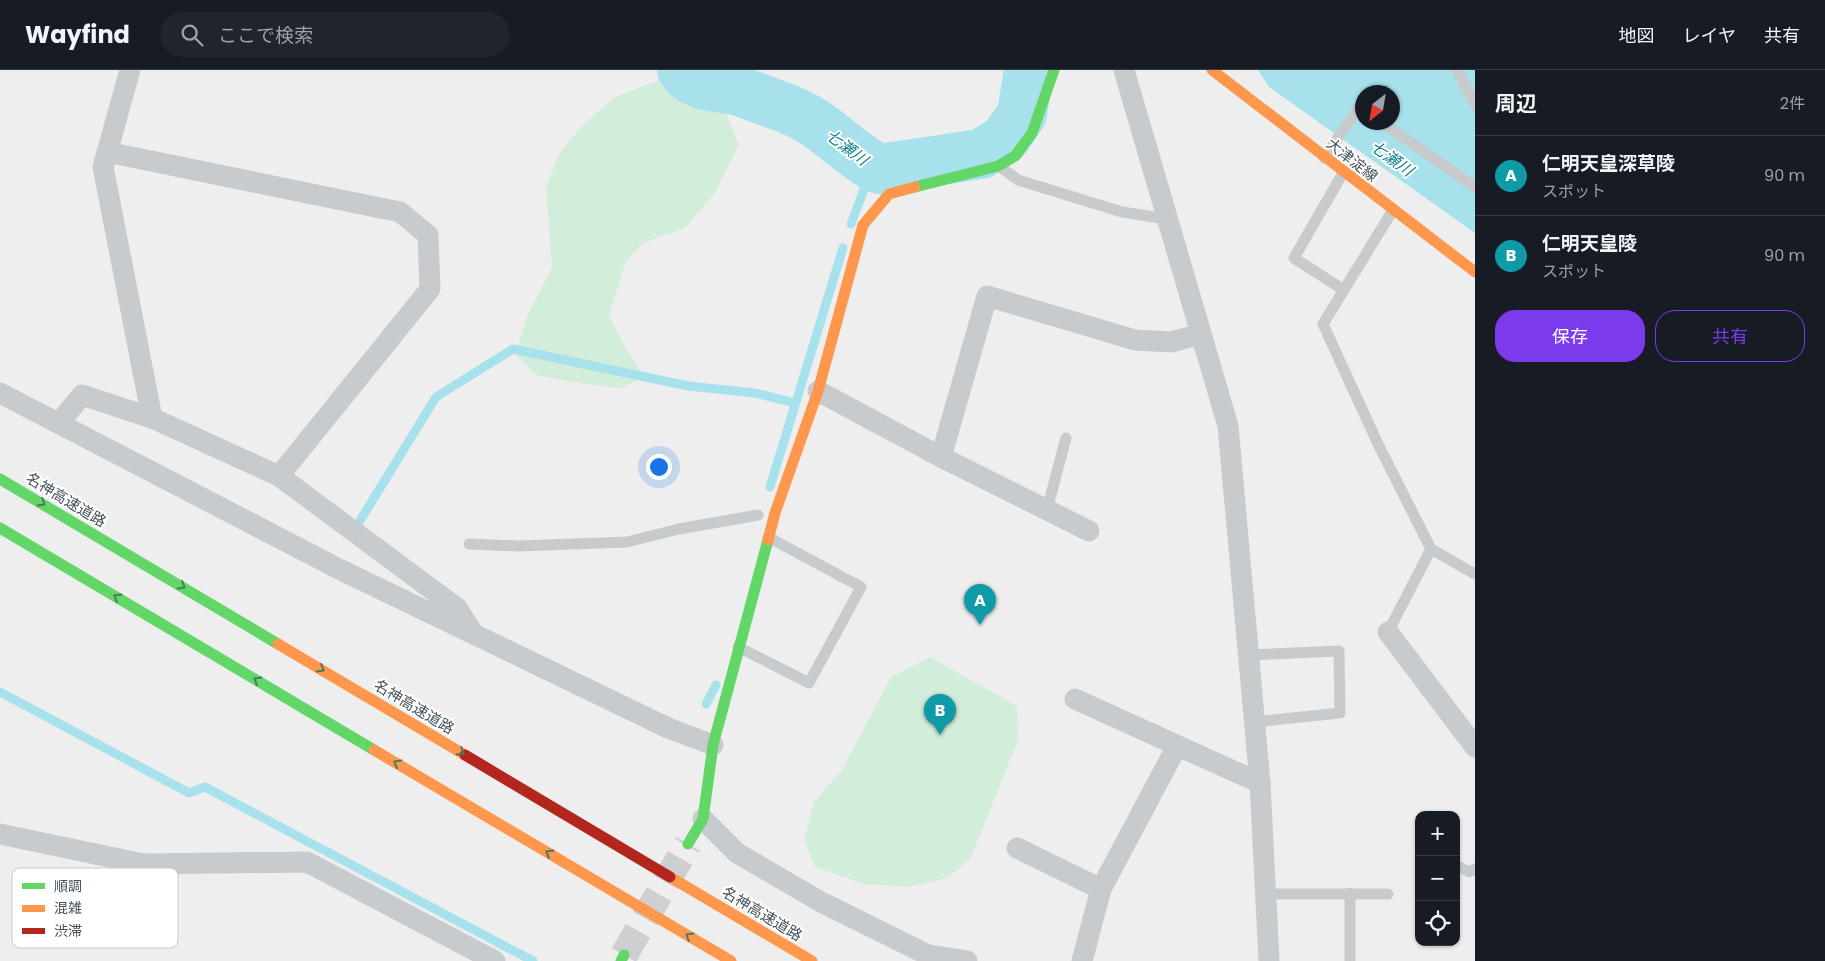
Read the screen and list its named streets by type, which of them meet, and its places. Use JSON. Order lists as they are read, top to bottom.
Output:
{
  "streets": {
    "main road": ["大津淀線", "名神高速道路"]
  },
  "water": ["七瀬川"],
  "legend": ["順調", "混雑", "渋滞"],
  "north": "bottom left",
  "page": {
    "header": "Wayfind",
    "search": "ここで検索",
    "nav": ["地図", "レイヤ", "共有"],
    "heading": ["周辺", "2件"],
    "list": [
      {
        "mark": "A",
        "name": "仁明天皇深草陵",
        "note": "スポット",
        "value": "90 m"
      },
      {
        "mark": "B",
        "name": "仁明天皇陵",
        "note": "スポット",
        "value": "90 m"
      }
    ],
    "buttons": ["保存", "共有"],
    "pins": ["A", "B"],
    "map_buttons": ["+", "−"]
  }
}
